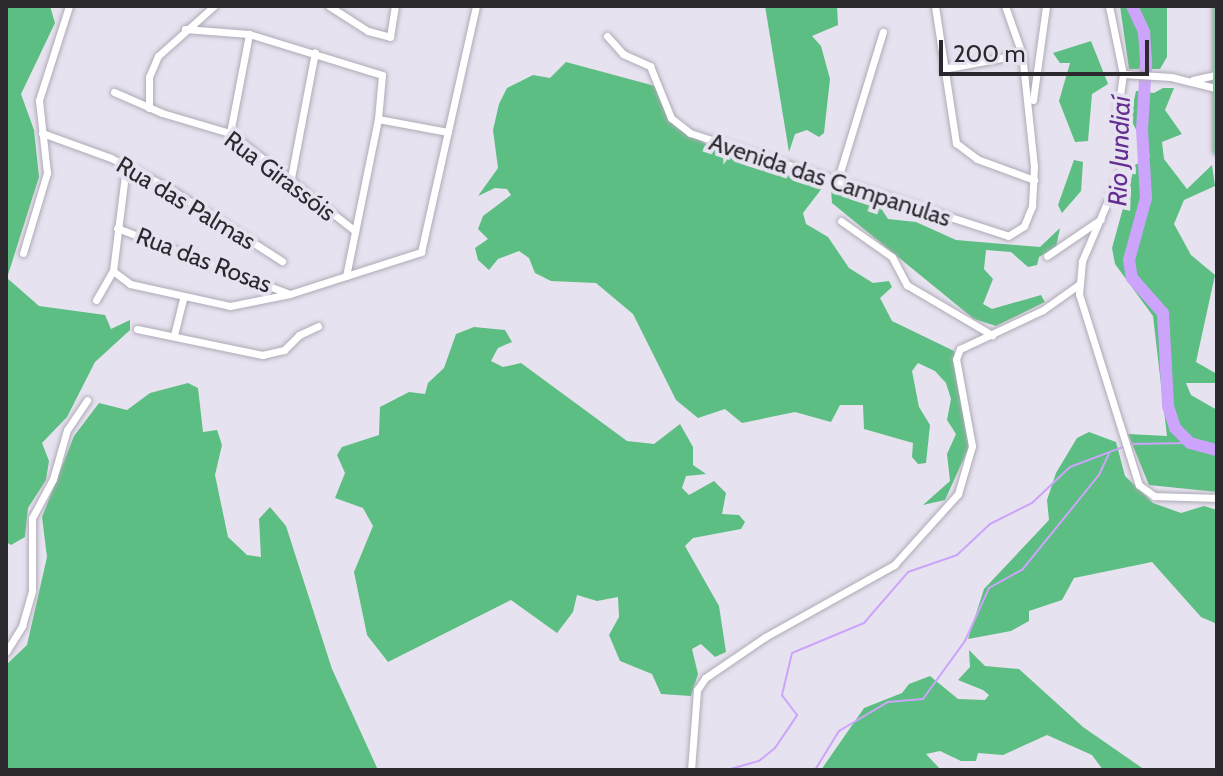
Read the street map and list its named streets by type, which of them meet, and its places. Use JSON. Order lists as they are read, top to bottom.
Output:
{
  "streets": {
    "street": [
      "Rua Girassóis",
      "Avenida das Campanulas",
      "Rua das Palmas",
      "Rua das Rosas"
    ]
  },
  "water": ["Rio Jundiaí"],
  "scale_bar": "200 m"
}
